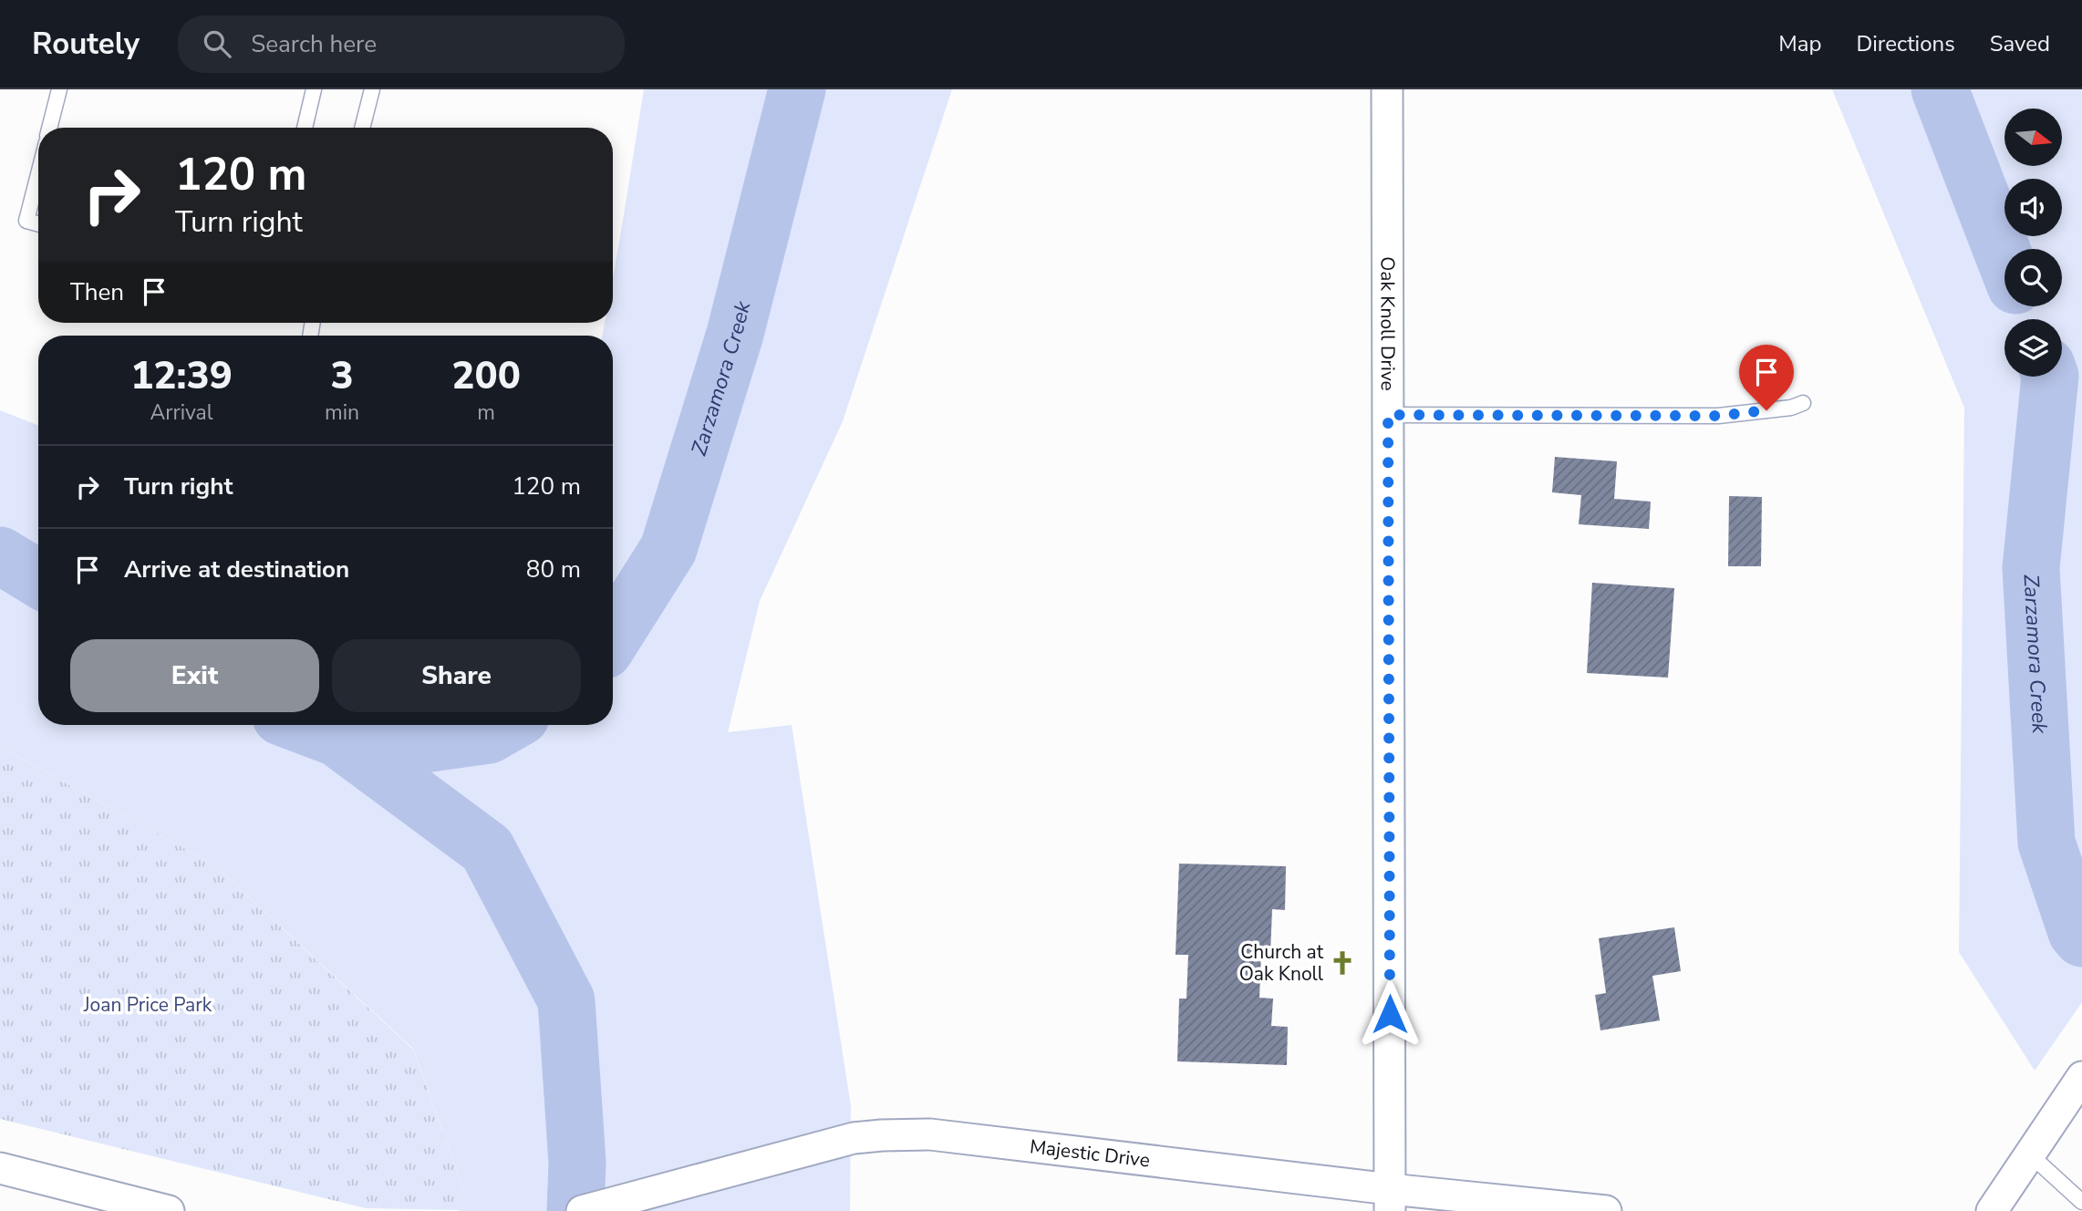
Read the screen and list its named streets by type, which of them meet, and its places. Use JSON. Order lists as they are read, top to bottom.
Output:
{
  "streets": {
    "street": ["Oak Knoll Drive", "Majestic Drive"]
  },
  "crossings": [
    ["Oak Knoll Drive", "Majestic Drive"]
  ],
  "water": ["Zarzamora Creek"],
  "parks": ["Joan Price Park"],
  "places": {
    "church": ["Church at Oak Knoll"]
  },
  "north": "right",
  "page": {
    "header": "Routely",
    "search": "Search here",
    "nav": ["Map", "Directions", "Saved"],
    "turn": ["120 m", "Turn right"],
    "then": "Then",
    "eta": [
      "12:39",
      "Arrival",
      "3",
      "min",
      "200",
      "m"
    ],
    "list": [
      {
        "name": "Turn right",
        "value": "120 m"
      },
      {
        "name": "Arrive at destination",
        "value": "80 m"
      }
    ],
    "buttons": ["Exit", "Share"]
  }
}
